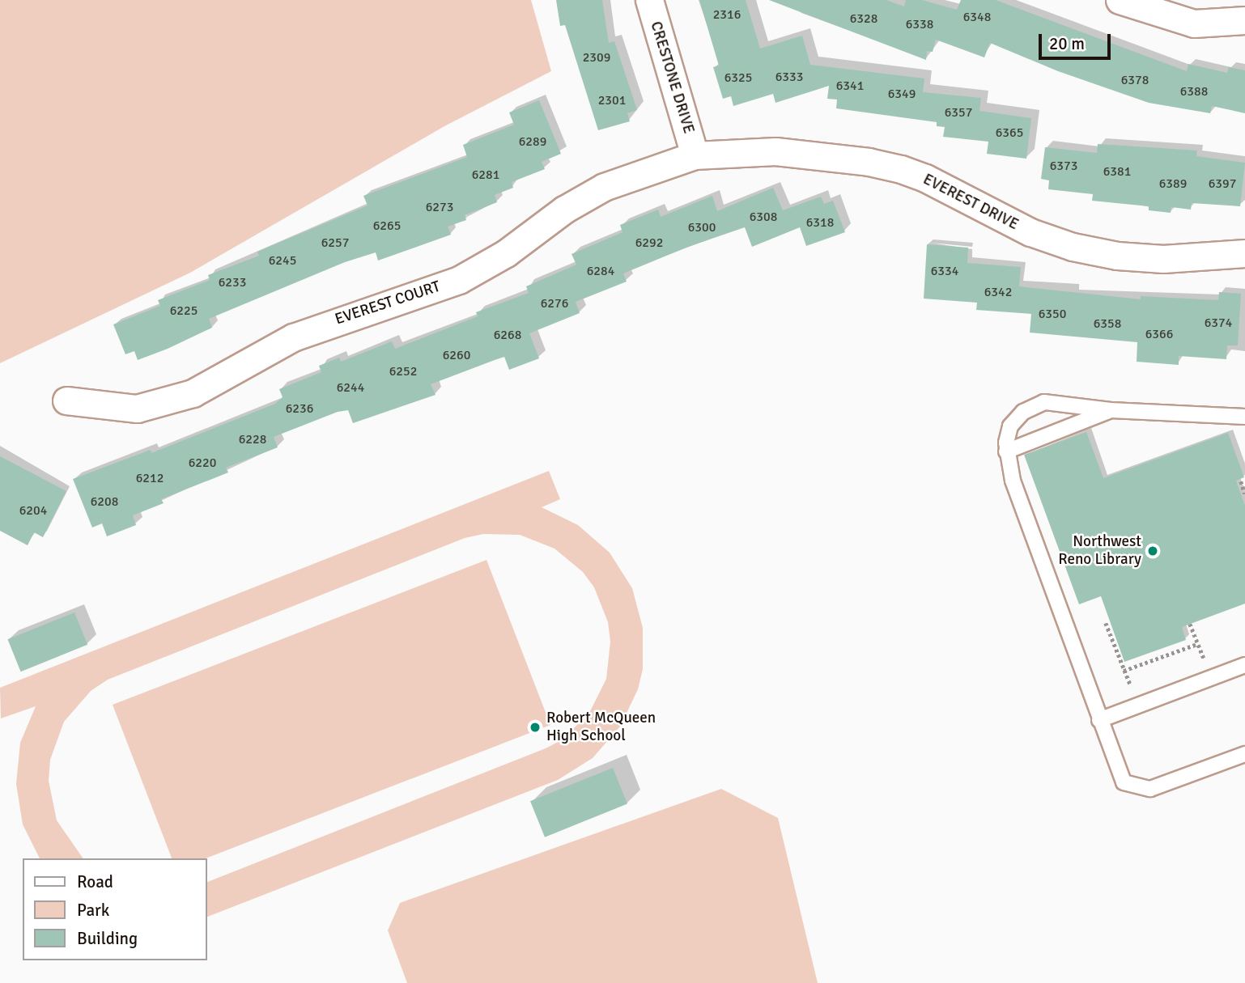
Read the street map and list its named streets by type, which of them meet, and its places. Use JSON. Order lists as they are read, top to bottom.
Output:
{
  "streets": {
    "street": ["CRESTONE DRIVE", "EVEREST DRIVE", "EVEREST COURT"]
  },
  "crossings": [
    ["CRESTONE DRIVE", "EVEREST DRIVE"],
    ["CRESTONE DRIVE", "EVEREST COURT"],
    ["EVEREST DRIVE", "EVEREST COURT"]
  ],
  "places": ["Northwest Reno Library", "Robert McQueen High School"],
  "house_numbers": [
    "2316",
    "6348",
    "6328",
    "6338",
    "2309",
    "6333",
    "6325",
    "6378",
    "6341",
    "6388",
    "6349",
    "2301",
    "6357",
    "6365",
    "6289",
    "6373",
    "6381",
    "6281",
    "6389",
    "6397",
    "6273",
    "6308",
    "6318",
    "6265",
    "6300",
    "6257",
    "6292",
    "6245",
    "6284",
    "6334",
    "6233",
    "6342",
    "6276",
    "6225",
    "6350",
    "6374",
    "6358",
    "6366",
    "6268",
    "6260",
    "6252",
    "6244",
    "6236",
    "6228",
    "6220",
    "6212",
    "6208",
    "6204"
  ],
  "legend": ["Road", "Park", "Building"],
  "scale_bar": "20 m"
}
